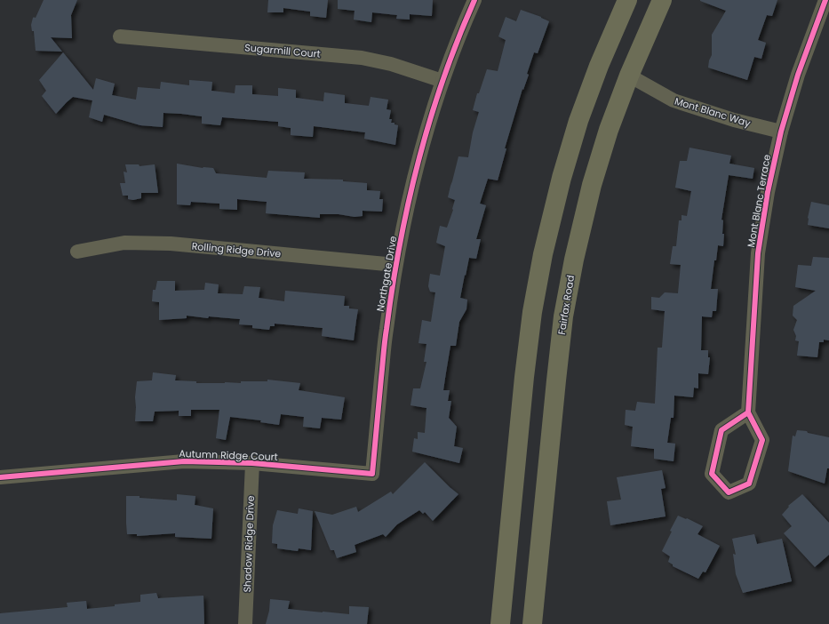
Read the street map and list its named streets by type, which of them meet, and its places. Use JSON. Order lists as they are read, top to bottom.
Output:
{
  "streets": {
    "main road": ["Fairfax Road"],
    "street": [
      "Sugarmill Court",
      "Mont Blanc Way",
      "Mont Blanc Terrace",
      "Rolling Ridge Drive",
      "Northgate Drive",
      "Autumn Ridge Court",
      "Shadow Ridge Drive"
    ]
  },
  "crossings": [
    ["Sugarmill Court", "Northgate Drive"],
    ["Mont Blanc Way", "Mont Blanc Terrace"],
    ["Mont Blanc Way", "Fairfax Road"],
    ["Rolling Ridge Drive", "Northgate Drive"],
    ["Northgate Drive", "Autumn Ridge Court"],
    ["Autumn Ridge Court", "Shadow Ridge Drive"]
  ]
}
